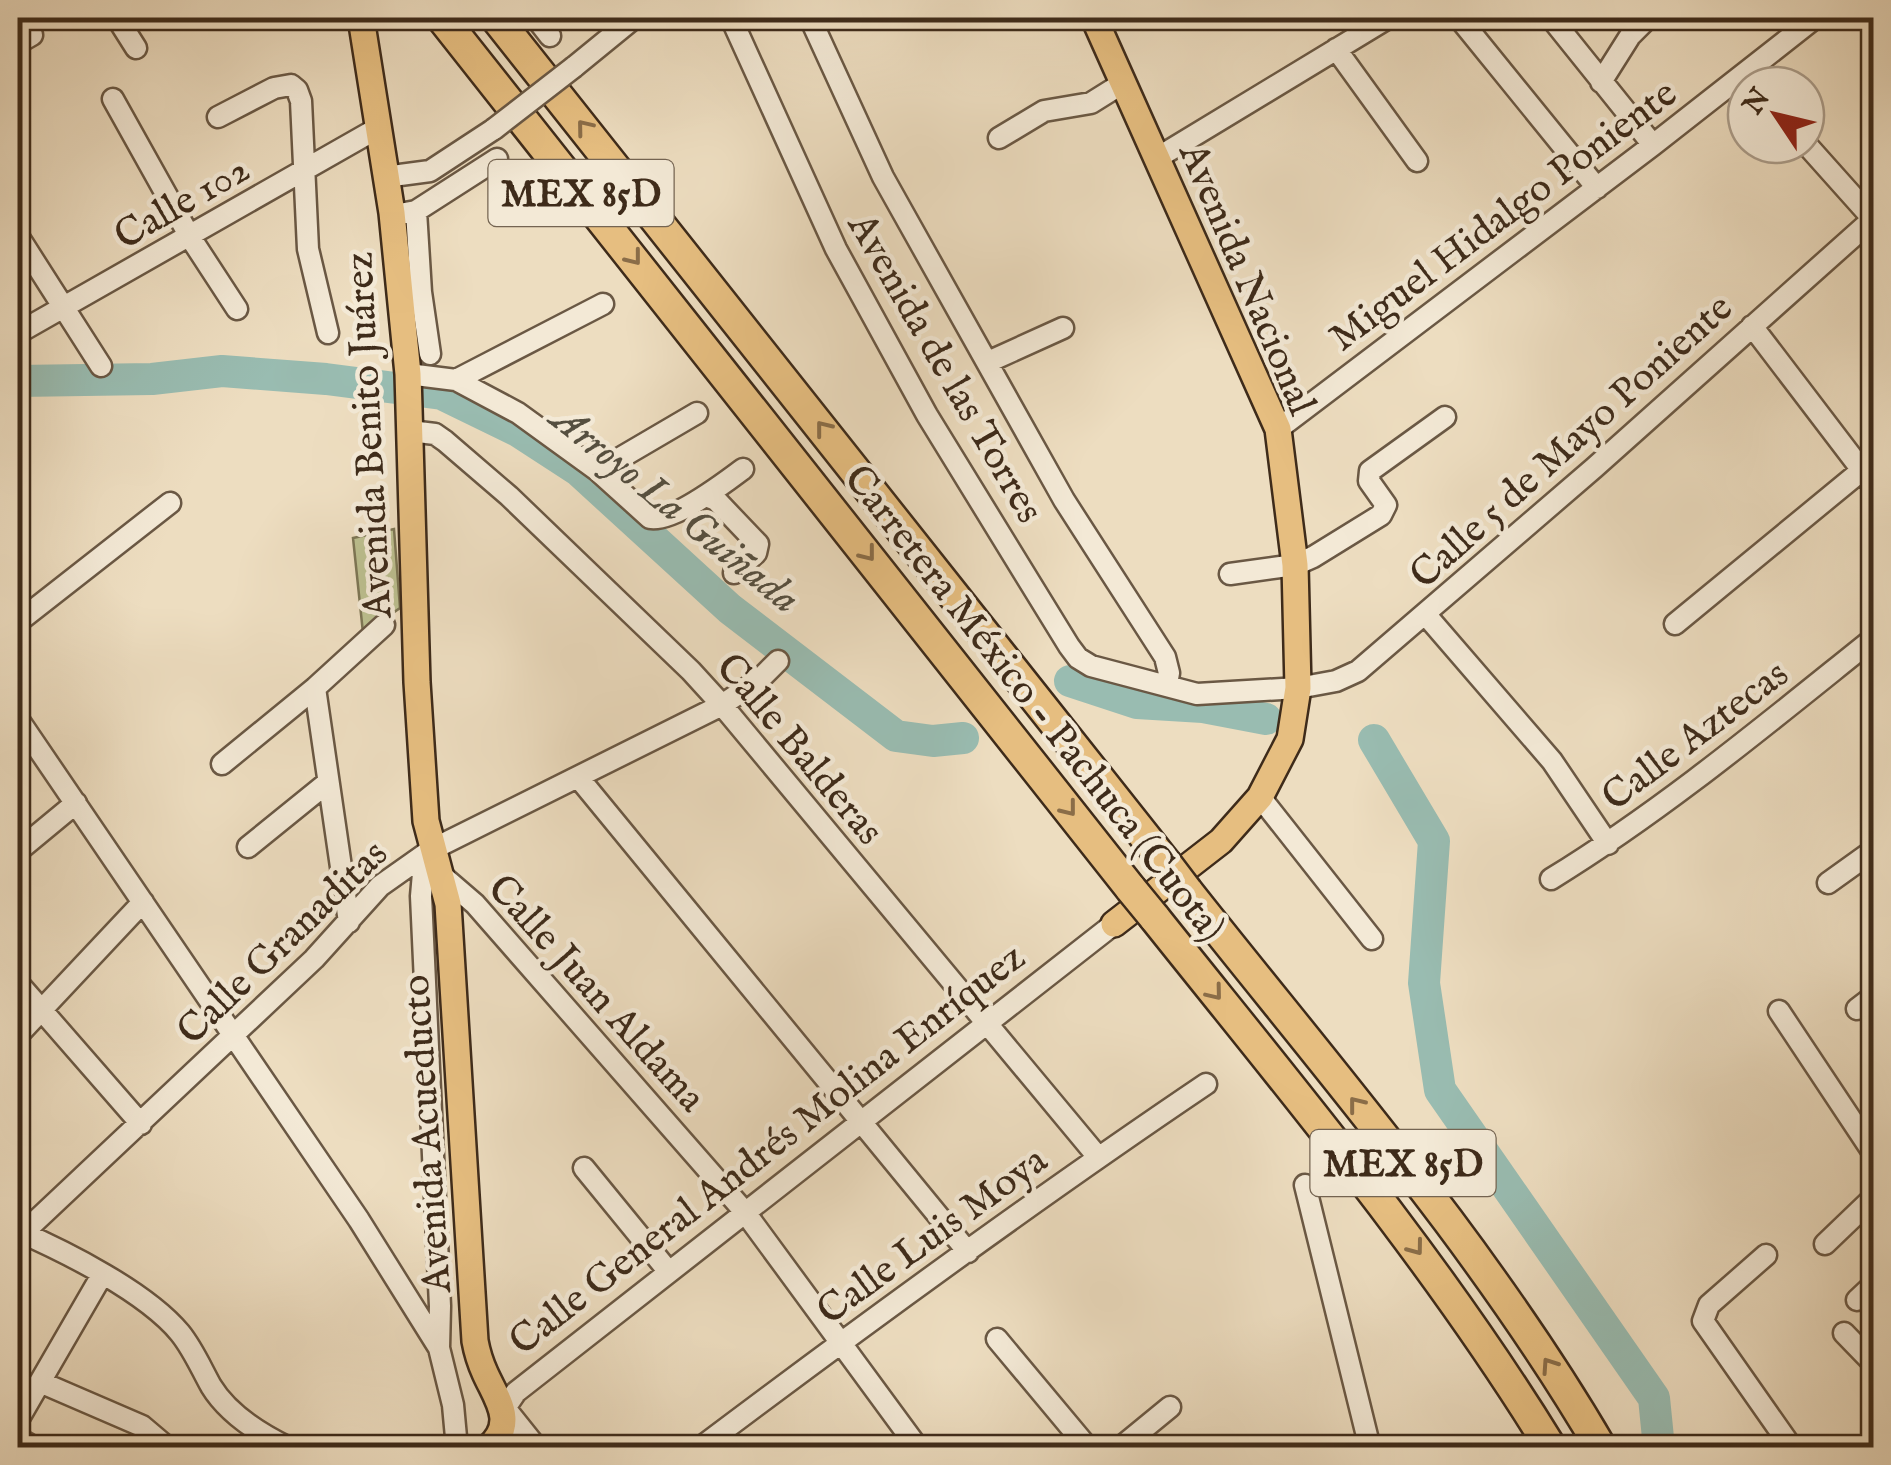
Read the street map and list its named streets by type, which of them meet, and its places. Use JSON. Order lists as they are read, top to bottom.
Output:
{
  "streets": {
    "highway": ["MEX 85D", "Carretera México - Pachuca (Cuota)"],
    "main road": [
      "Avenida Nacional",
      "Avenida Benito Juárez",
      "Avenida Acueducto",
      "Calle General Andrés Molina Enríquez"
    ],
    "street": [
      "Calle 102",
      "Miguel Hidalgo Poniente",
      "Avenida de las Torres",
      "Calle 5 de Mayo Poniente",
      "Calle Aztecas",
      "Calle Balderas",
      "Calle Granaditas",
      "Calle Juan Aldama",
      "Calle Luis Moya"
    ]
  },
  "crossings": [
    ["Calle 102", "Avenida Benito Juárez"],
    ["Miguel Hidalgo Poniente", "Avenida Nacional"],
    ["Avenida Nacional", "Avenida de las Torres"],
    ["Avenida Nacional", "Calle 5 de Mayo Poniente"],
    ["Avenida Nacional", "Calle General Andrés Molina Enríquez"],
    ["Avenida de las Torres", "Calle 5 de Mayo Poniente"],
    ["Avenida Benito Juárez", "Calle Balderas"],
    ["Avenida Benito Juárez", "Calle Granaditas"],
    ["Avenida Benito Juárez", "Calle Juan Aldama"],
    ["Avenida Benito Juárez", "Avenida Acueducto"],
    ["Calle Balderas", "Calle Granaditas"],
    ["Calle Balderas", "Calle General Andrés Molina Enríquez"],
    ["Calle Balderas", "Calle Luis Moya"],
    ["Calle Granaditas", "Calle Juan Aldama"],
    ["Calle Granaditas", "Avenida Acueducto"],
    ["Calle Juan Aldama", "Avenida Acueducto"],
    ["Calle Juan Aldama", "Calle General Andrés Molina Enríquez"],
    ["Calle Juan Aldama", "Calle Luis Moya"],
    ["Avenida Acueducto", "Calle General Andrés Molina Enríquez"]
  ],
  "water": ["Arroyo La Guiñada"],
  "north": "top left"
}
